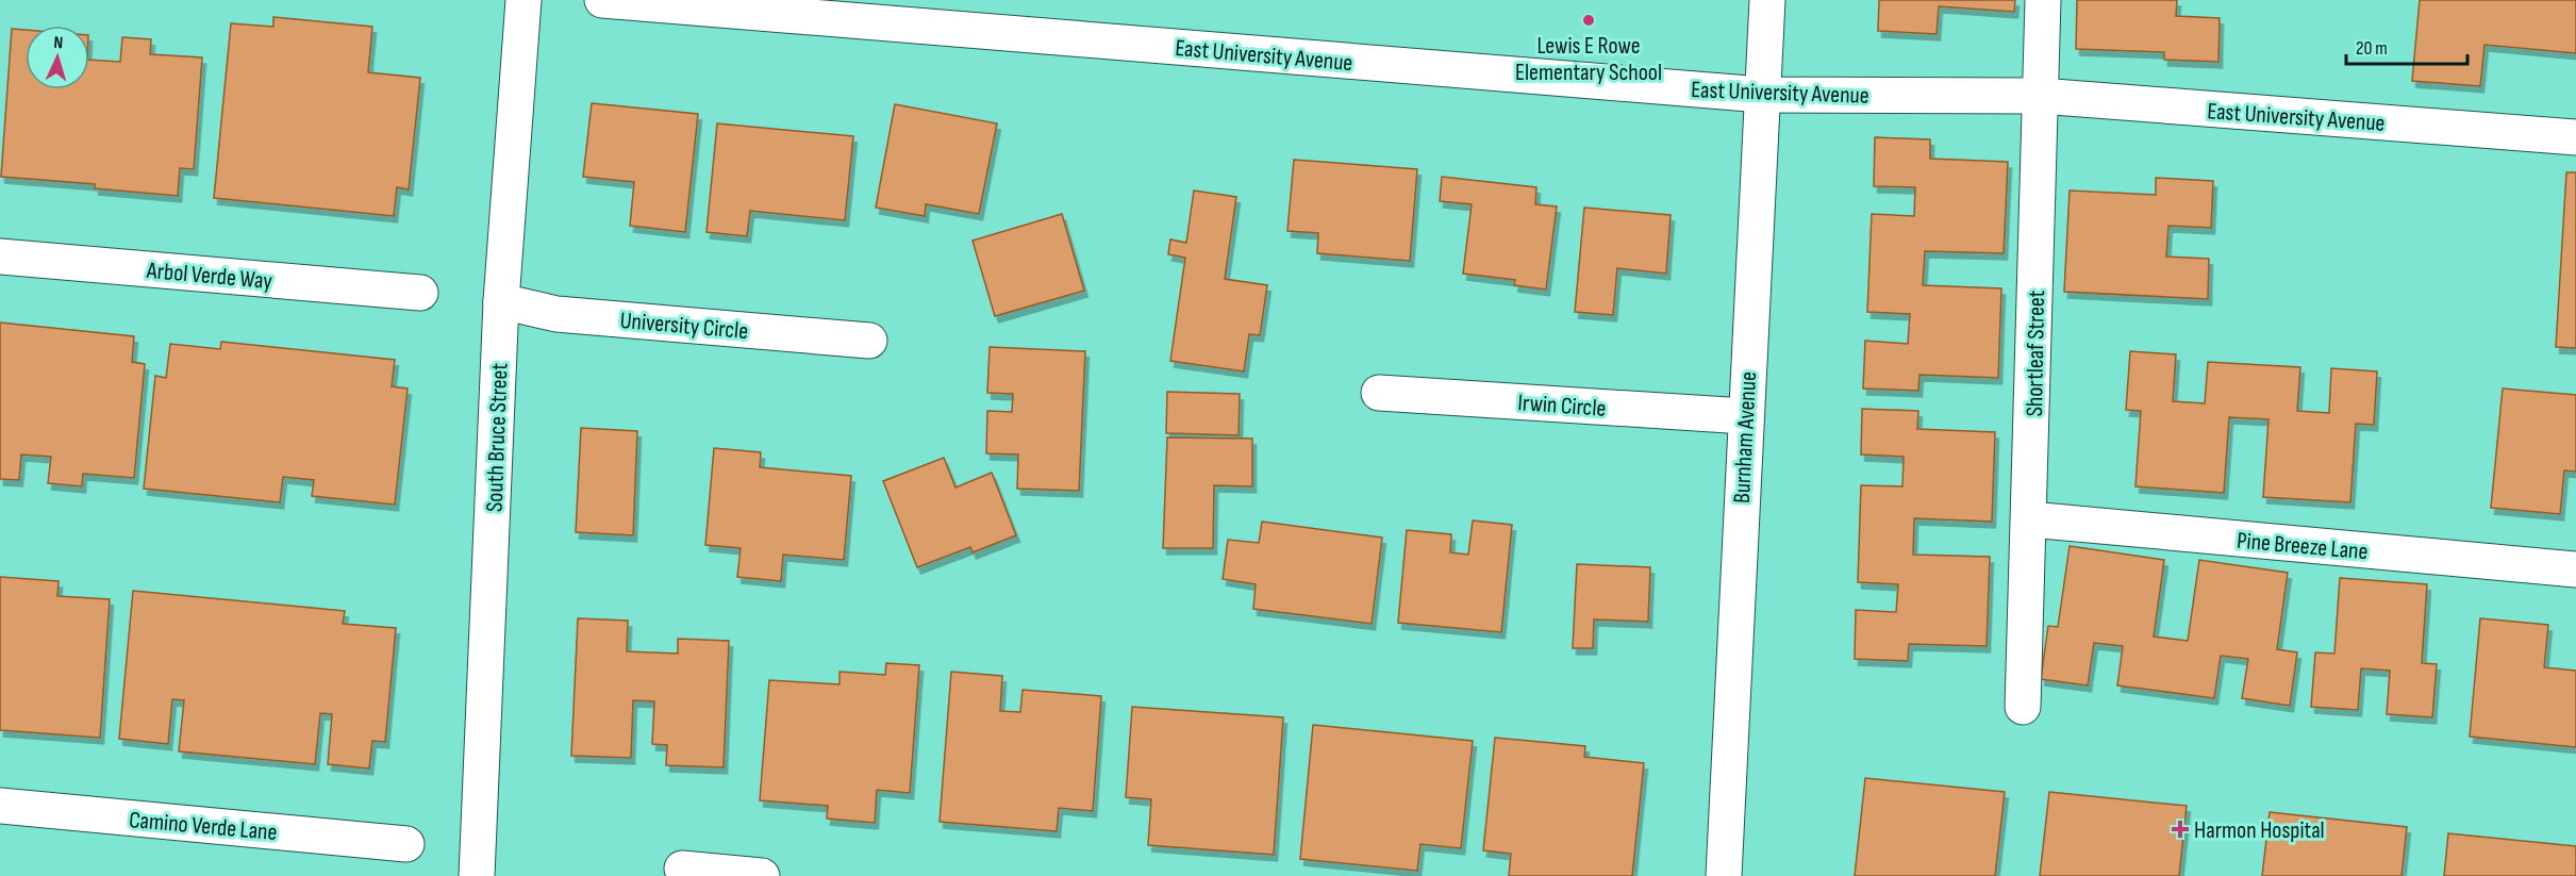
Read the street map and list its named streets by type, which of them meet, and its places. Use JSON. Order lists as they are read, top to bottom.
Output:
{
  "streets": {
    "street": [
      "East University Avenue",
      "Arbol Verde Way",
      "University Circle",
      "Shortleaf Street",
      "Irwin Circle",
      "South Bruce Street",
      "Burnham Avenue",
      "Pine Breeze Lane",
      "Camino Verde Lane"
    ]
  },
  "crossings": [
    ["East University Avenue", "Shortleaf Street"],
    ["East University Avenue", "Burnham Avenue"],
    ["University Circle", "South Bruce Street"],
    ["Shortleaf Street", "Pine Breeze Lane"],
    ["Irwin Circle", "Burnham Avenue"]
  ],
  "places": {
    "other": ["Lewis E Rowe Elementary School"],
    "health": ["Harmon Hospital"]
  },
  "scale_bar": "20 m",
  "north": "top"
}
